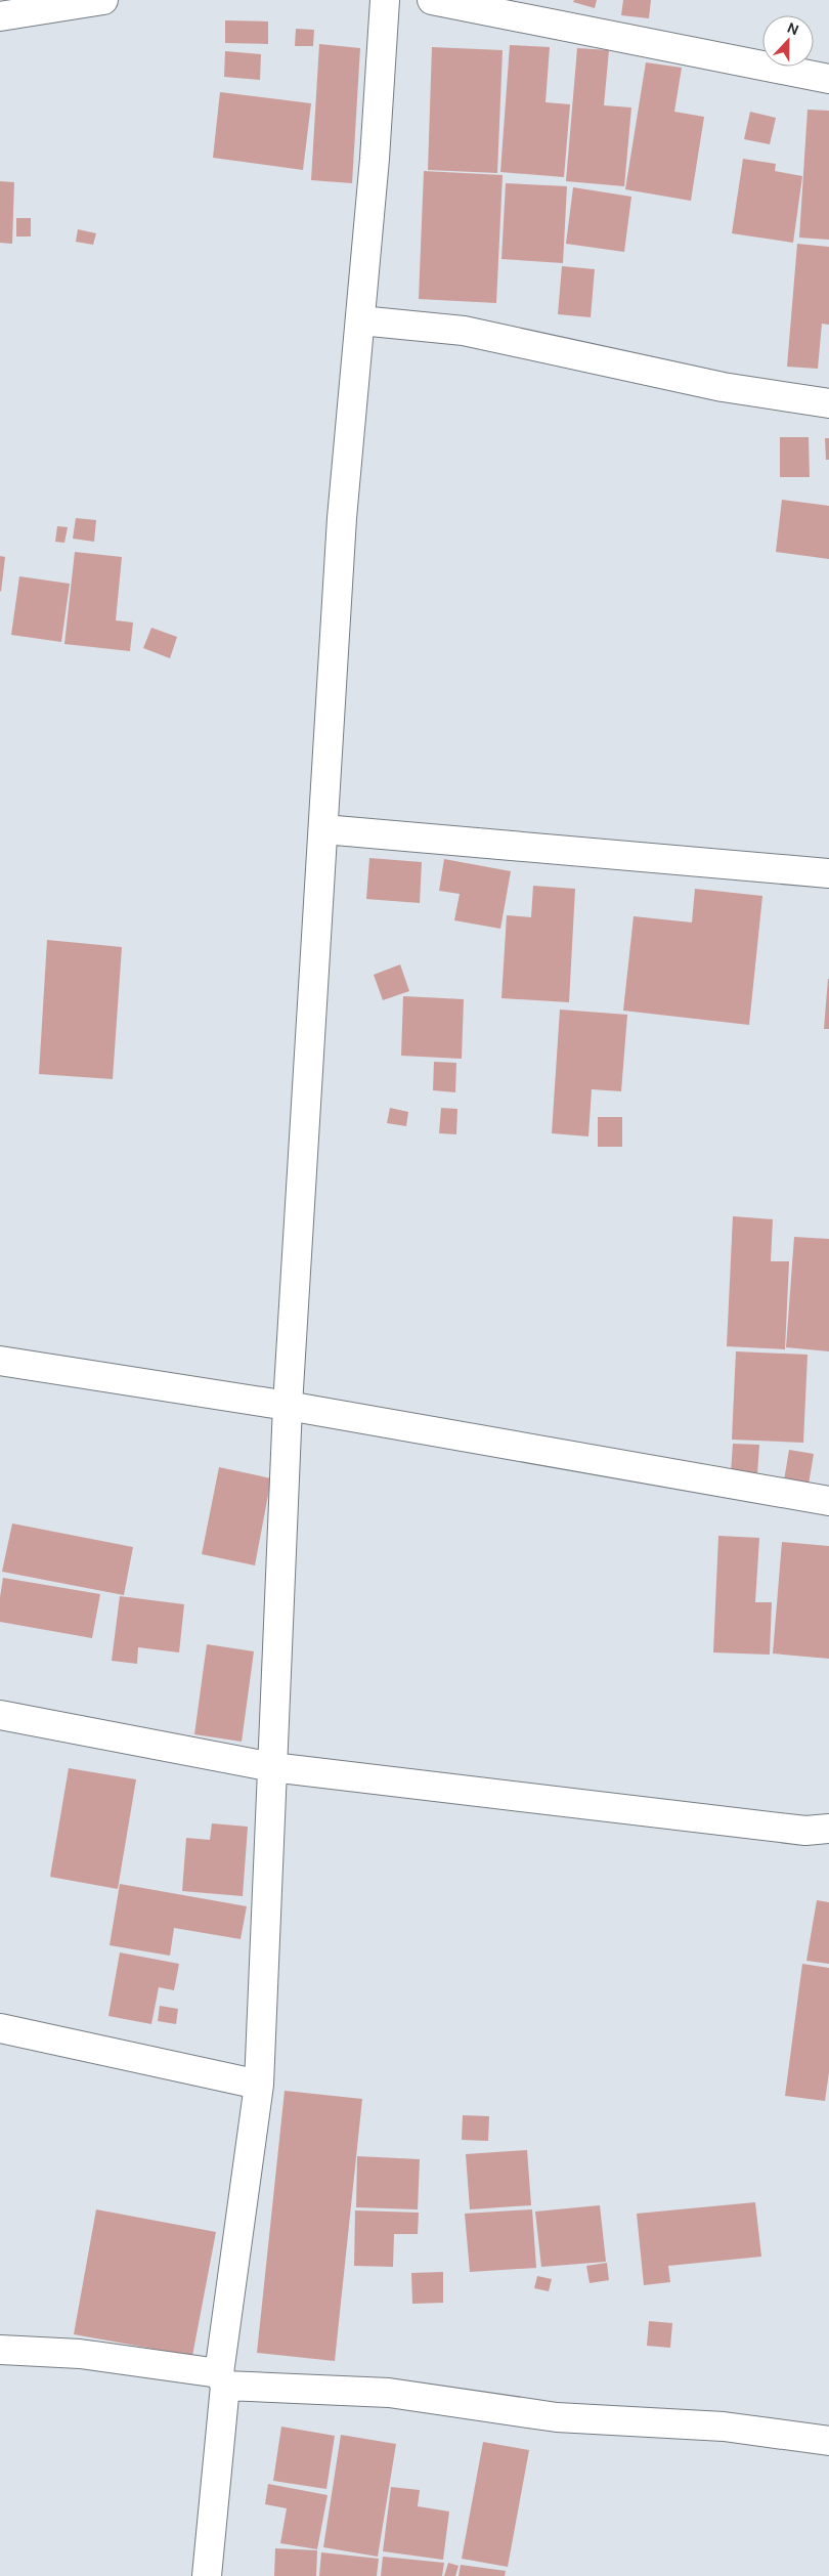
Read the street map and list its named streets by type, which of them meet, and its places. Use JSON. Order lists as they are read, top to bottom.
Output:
{
  "north": "top"
}
